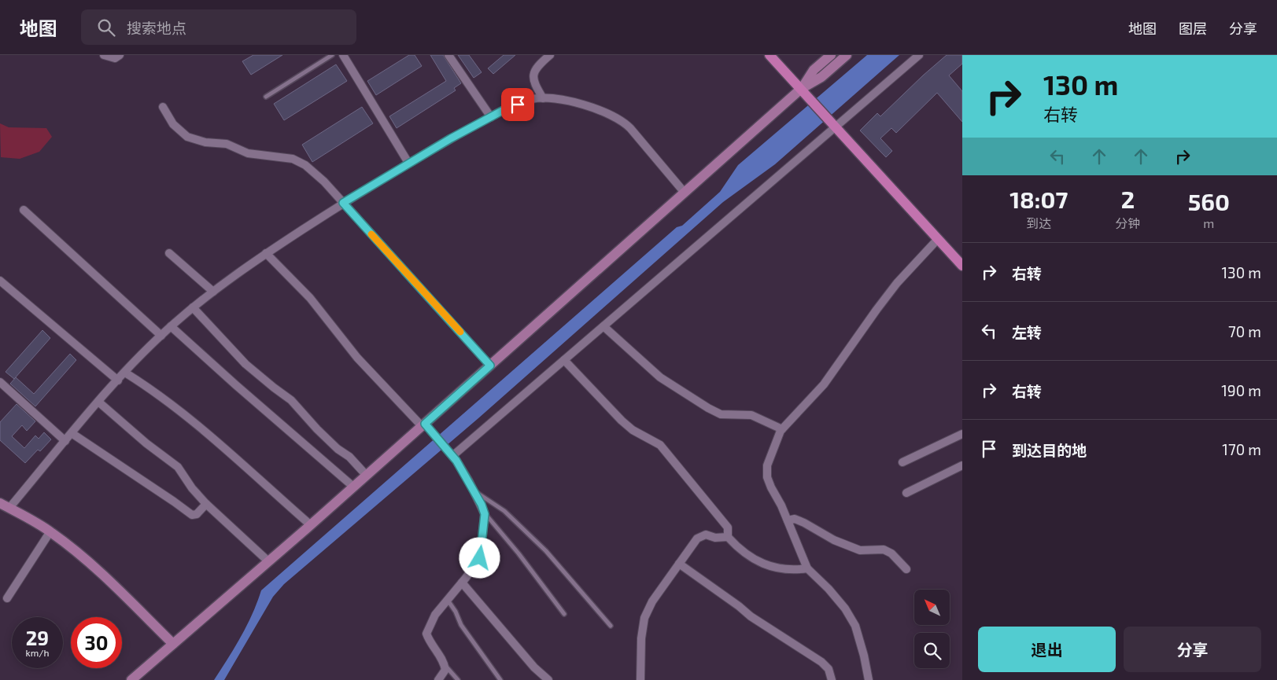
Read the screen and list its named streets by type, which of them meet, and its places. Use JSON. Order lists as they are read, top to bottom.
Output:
{
  "north": "top left",
  "page": {
    "header": "地图",
    "search": "搜索地点",
    "nav": ["地图", "图层", "分享"],
    "turn": ["130 m", "右转"],
    "eta": [
      "18:07",
      "到达",
      "2",
      "分钟",
      "560",
      "m"
    ],
    "list": [
      {
        "name": "右转",
        "value": "130 m"
      },
      {
        "name": "左转",
        "value": "70 m"
      },
      {
        "name": "右转",
        "value": "190 m"
      },
      {
        "name": "到达目的地",
        "value": "170 m"
      }
    ],
    "speed": "29 km/h",
    "limit": "30",
    "buttons": ["退出", "分享"]
  }
}
